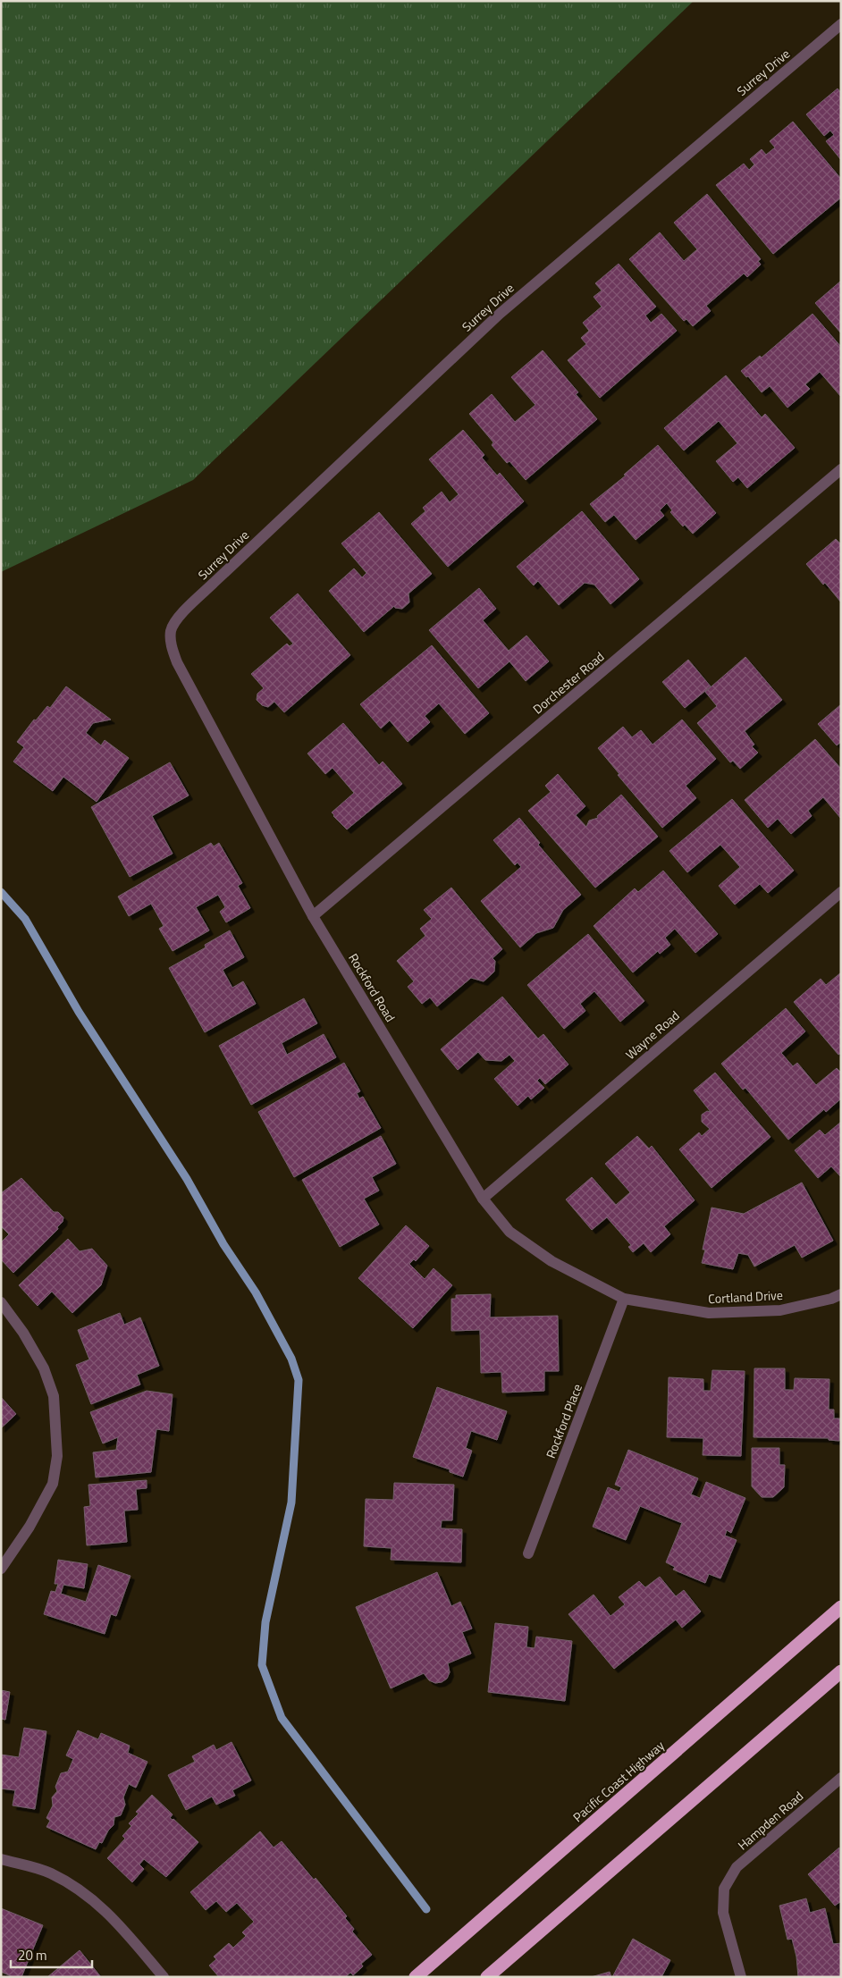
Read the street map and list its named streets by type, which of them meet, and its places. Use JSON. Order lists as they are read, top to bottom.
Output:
{
  "streets": {
    "highway": ["Pacific Coast Highway"],
    "street": [
      "Surrey Drive",
      "Dorchester Road",
      "Rockford Road",
      "Wayne Road",
      "Cortland Drive",
      "Rockford Place",
      "Hampden Road"
    ]
  },
  "crossings": [
    ["Surrey Drive", "Rockford Road"],
    ["Dorchester Road", "Rockford Road"],
    ["Rockford Road", "Wayne Road"],
    ["Rockford Road", "Cortland Drive"],
    ["Rockford Road", "Rockford Place"],
    ["Cortland Drive", "Rockford Place"]
  ],
  "scale_bar": "20 m"
}
